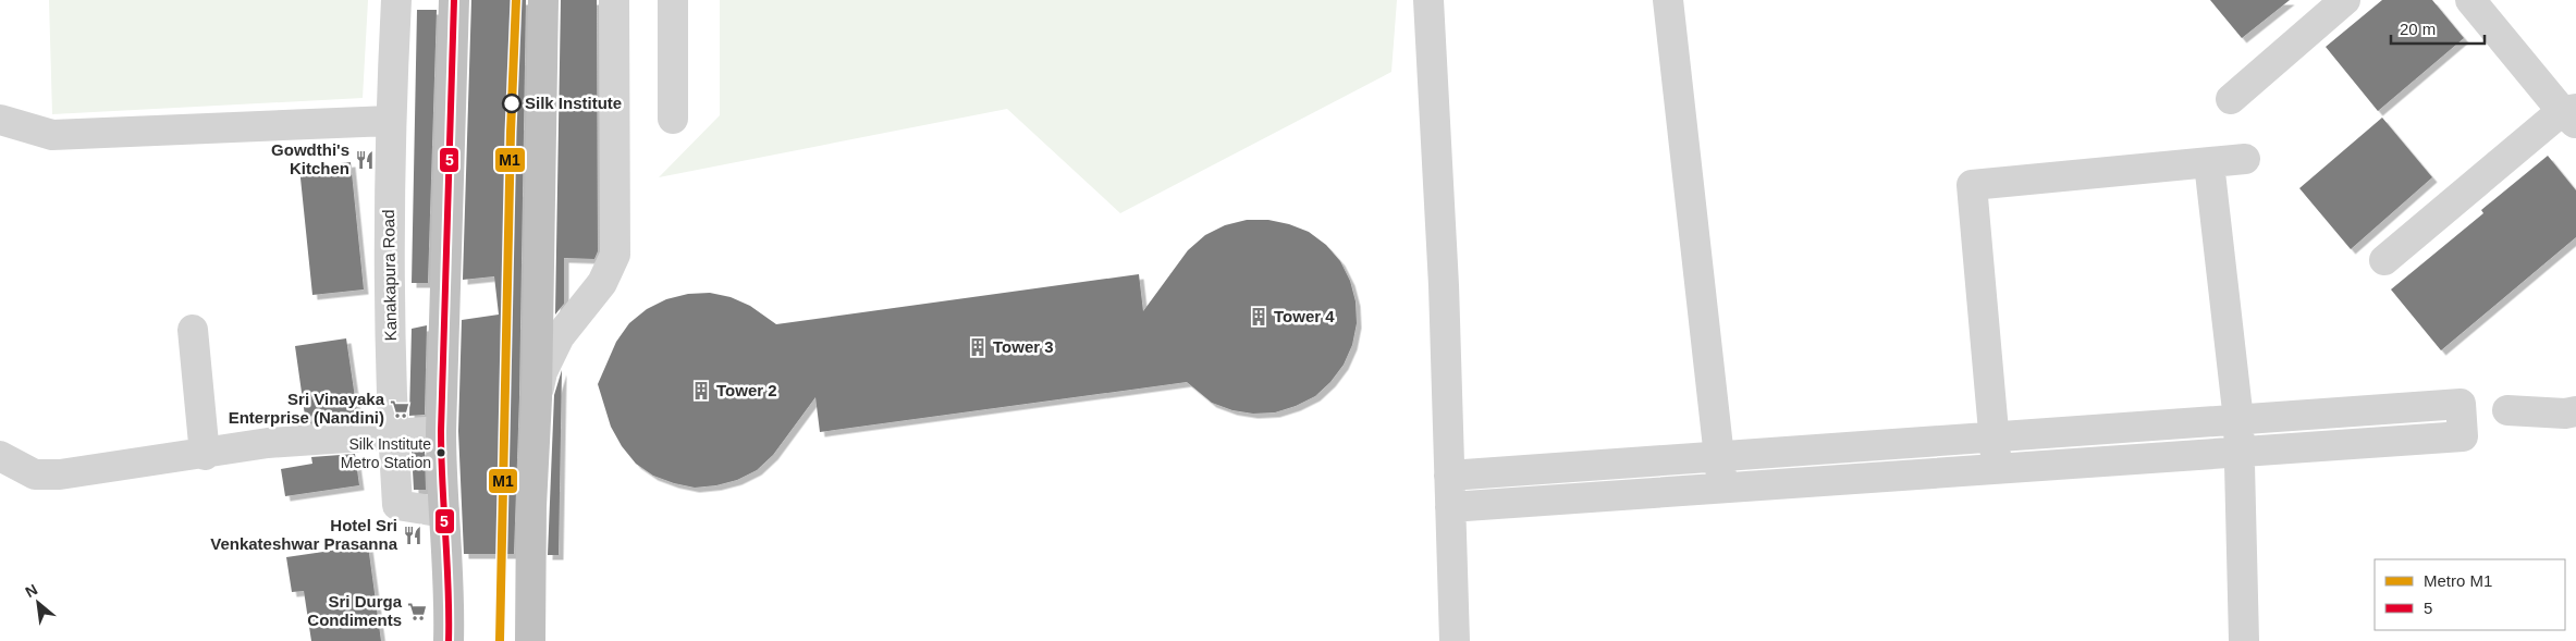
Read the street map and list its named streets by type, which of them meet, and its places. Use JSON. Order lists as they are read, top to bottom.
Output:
{
  "streets": {
    "street": ["Kanakapura Road"]
  },
  "places": {
    "other": ["Silk Institute", "Silk Institute Metro Station"],
    "restaurant": ["Gowdthi's Kitchen", "Hotel Sri Venkateshwar Prasanna"],
    "building": ["Tower 4", "Tower 3", "Tower 2"],
    "supermarket": ["Sri Vinayaka Enterprise (Nandini)", "Sri Durga Condiments"]
  },
  "lines": ["metro line M1", "transit line 5"],
  "legend": ["Metro M1", "5"],
  "scale_bar": "20 m",
  "north": "top left"
}
